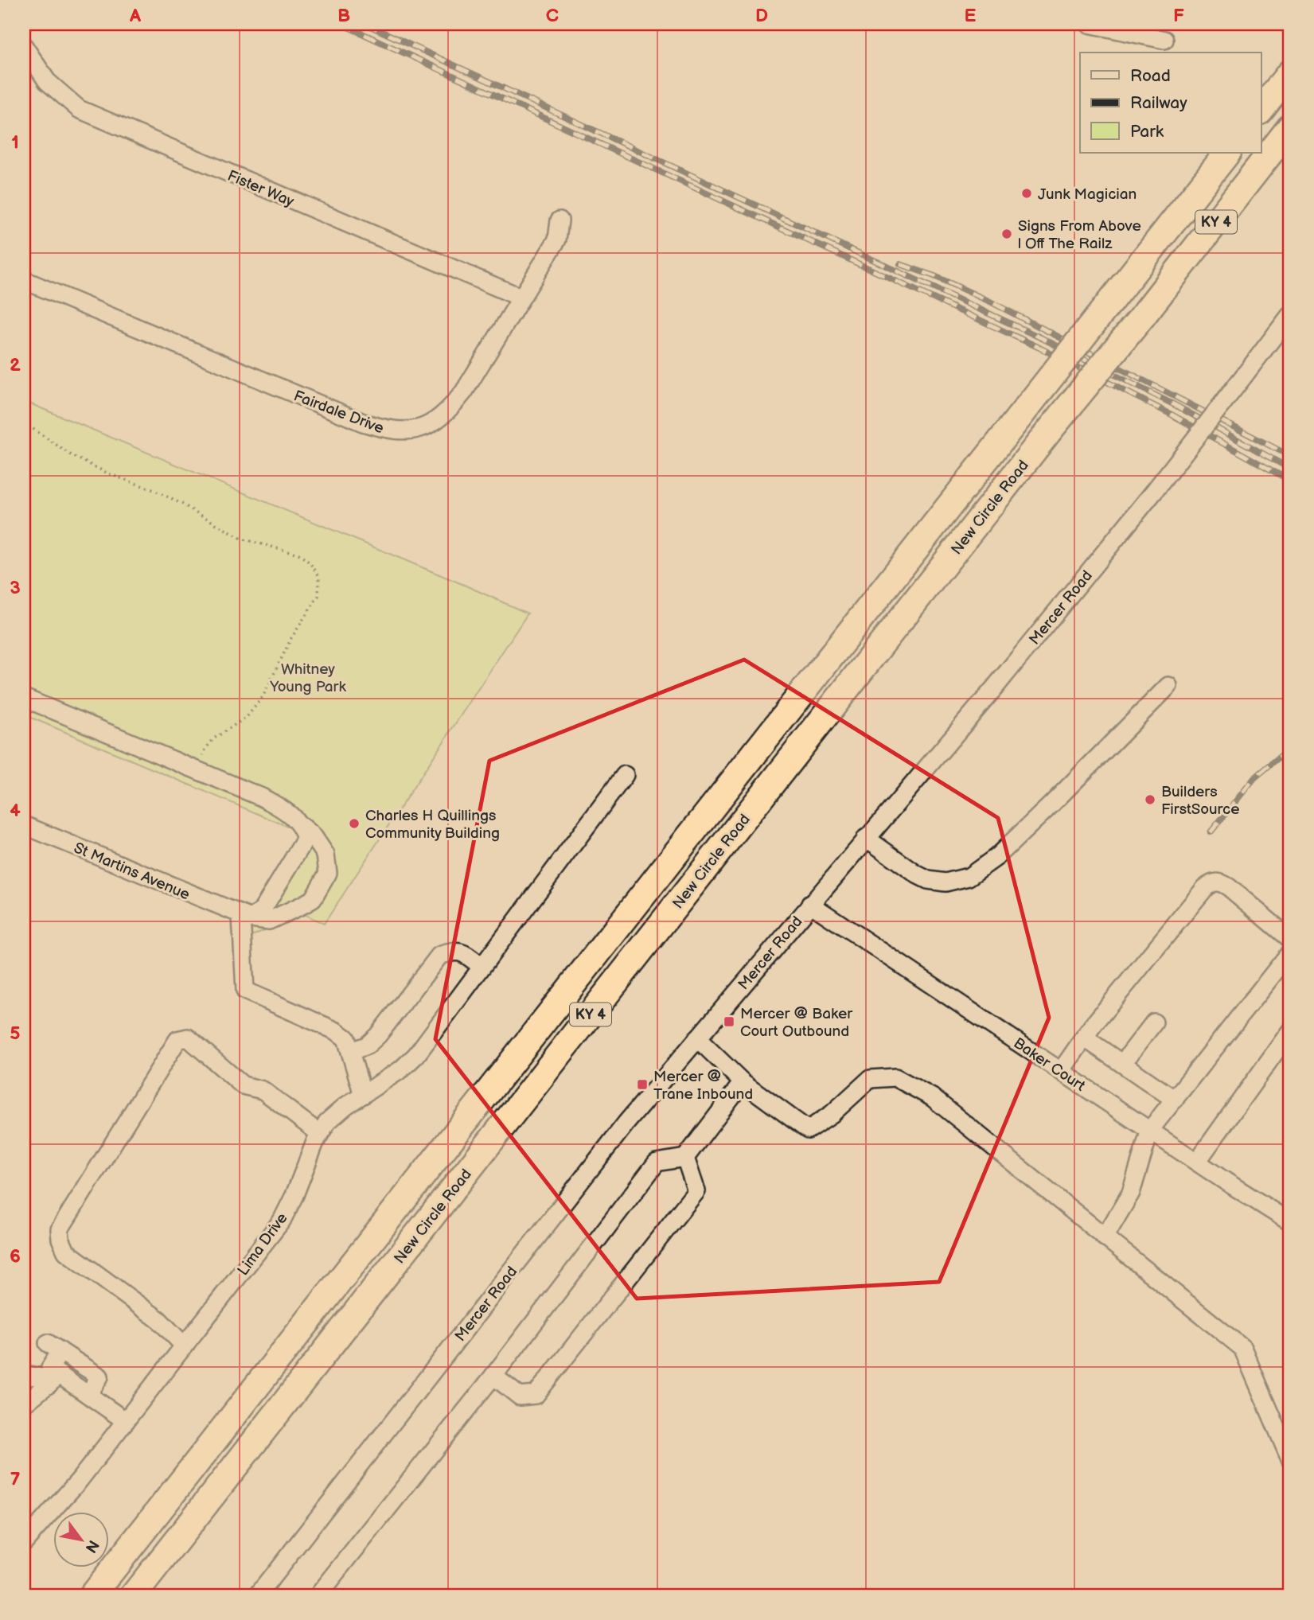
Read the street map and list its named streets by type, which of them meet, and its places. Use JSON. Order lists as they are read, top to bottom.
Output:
{
  "streets": {
    "highway": ["KY 4", "New Circle Road"],
    "street": [
      "Fister Way",
      "Fairdale Drive",
      "Mercer Road",
      "St Martins Avenue",
      "Baker Court",
      "Lima Drive"
    ]
  },
  "crossings": [
    ["Fister Way", "Fairdale Drive"],
    ["Mercer Road", "Baker Court"]
  ],
  "parks": ["Whitney Young Park"],
  "places": {
    "other": [
      "Junk Magician",
      "Signs From Above | Off The Railz",
      "Builders FirstSource",
      "Charles H Quillings Community Building"
    ],
    "transit": ["Mercer @ Baker Court Outbound", "Mercer @ Trane Inbound"]
  },
  "legend": ["Road", "Railway", "Park"],
  "north": "bottom right",
  "grid": {
    "columns": [
      "A",
      "B",
      "C",
      "D",
      "E",
      "F"
    ],
    "rows": [
      "1",
      "2",
      "3",
      "4",
      "5",
      "6",
      "7"
    ]
  }
}
